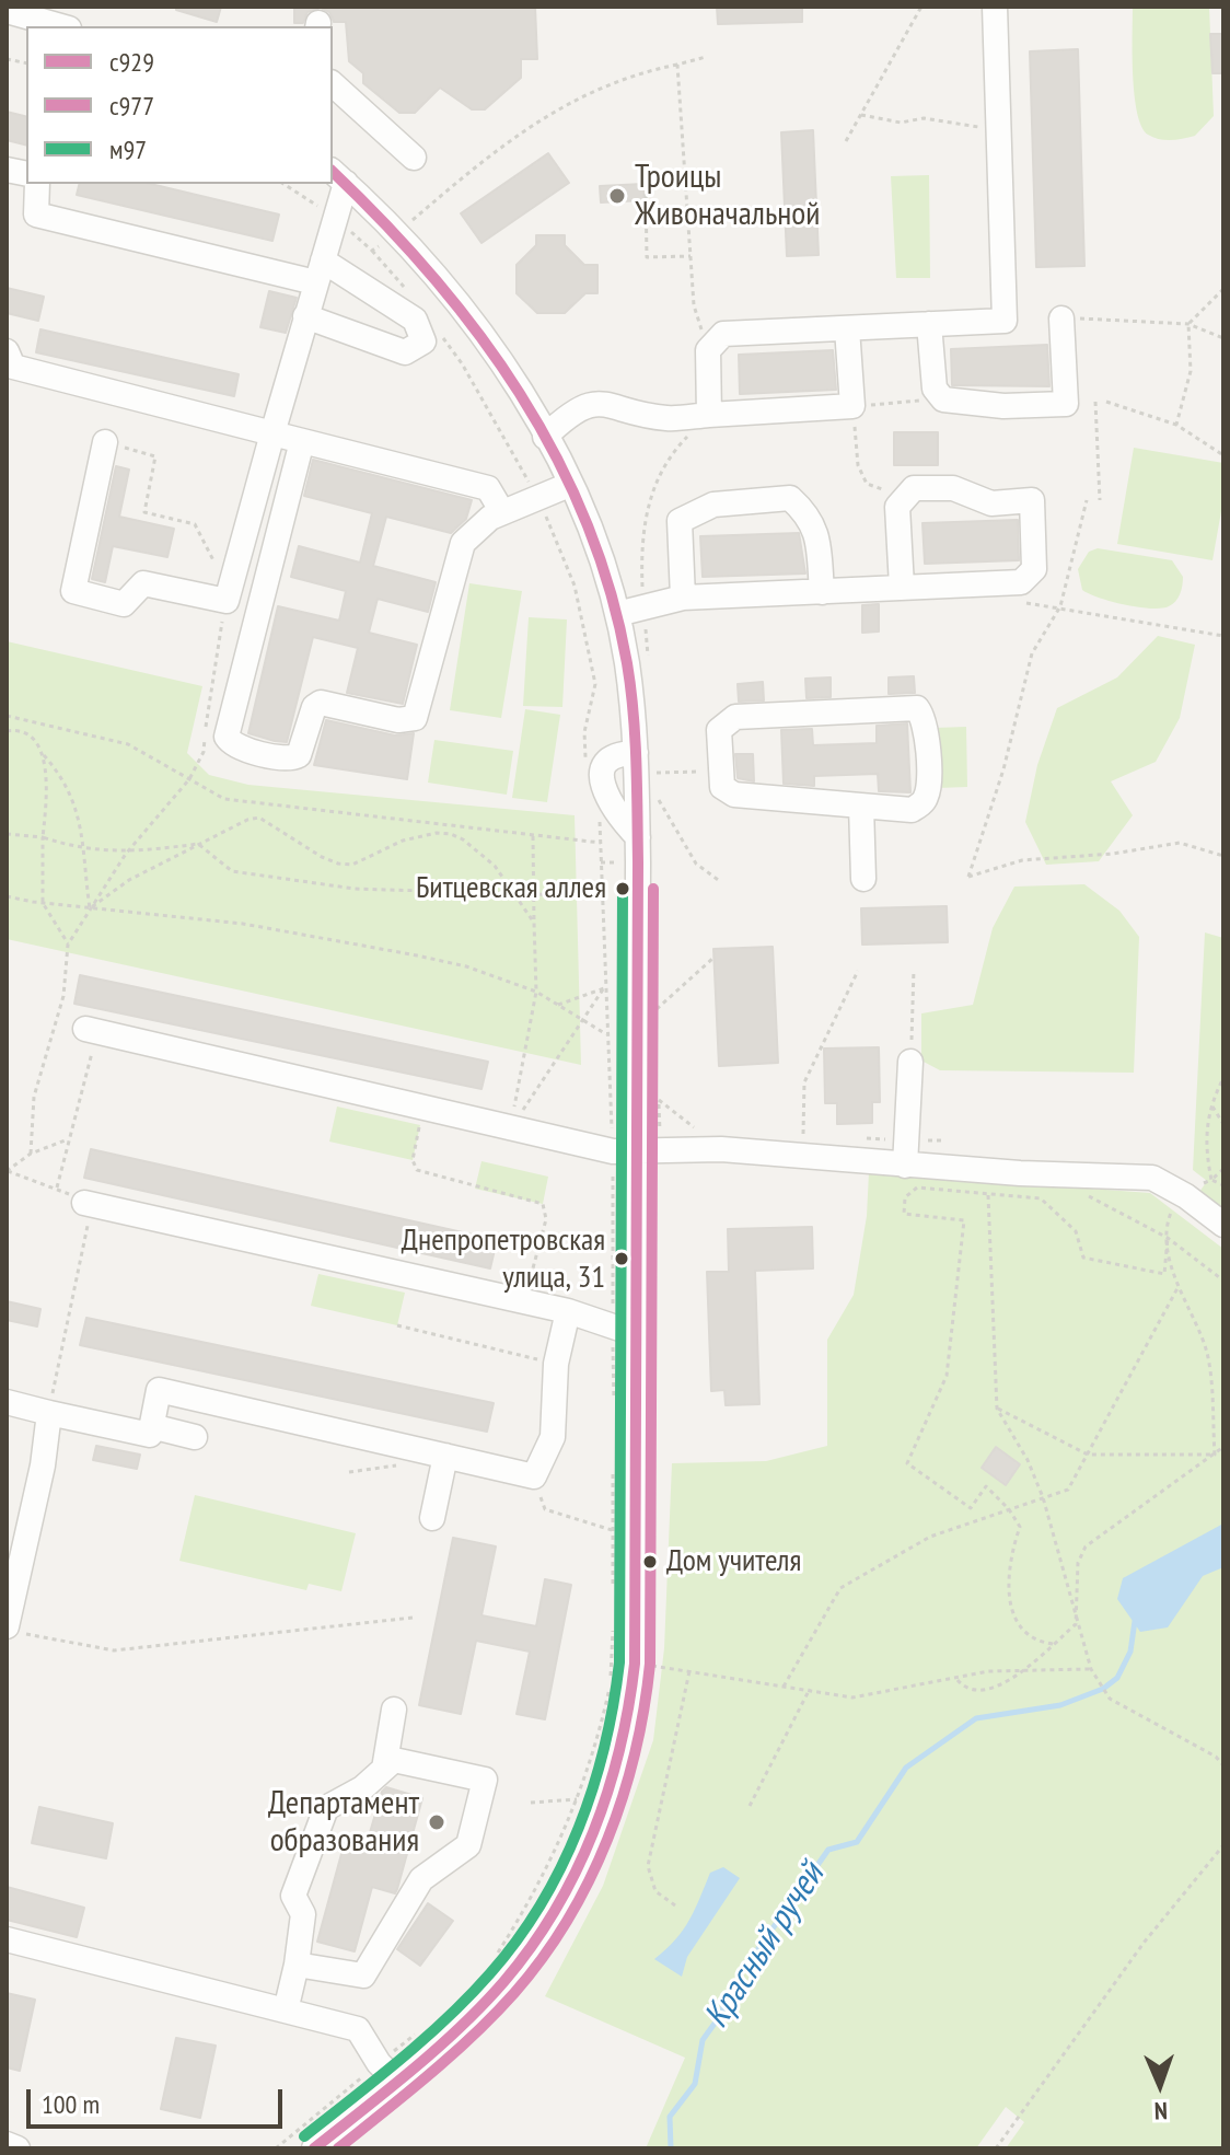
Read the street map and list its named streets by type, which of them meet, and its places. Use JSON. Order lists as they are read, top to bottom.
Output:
{
  "water": ["Красный ручей"],
  "places": [
    "Троицы Живоначальной",
    "Битцевская аллея",
    "Днепропетровская улица, 31",
    "Дом учителя",
    "Департамент образования"
  ],
  "lines": ["transit line с929", "transit line с977", "transit line м97"],
  "legend": ["с929", "с977", "м97"],
  "scale_bar": "100 m",
  "north": "bottom"
}
